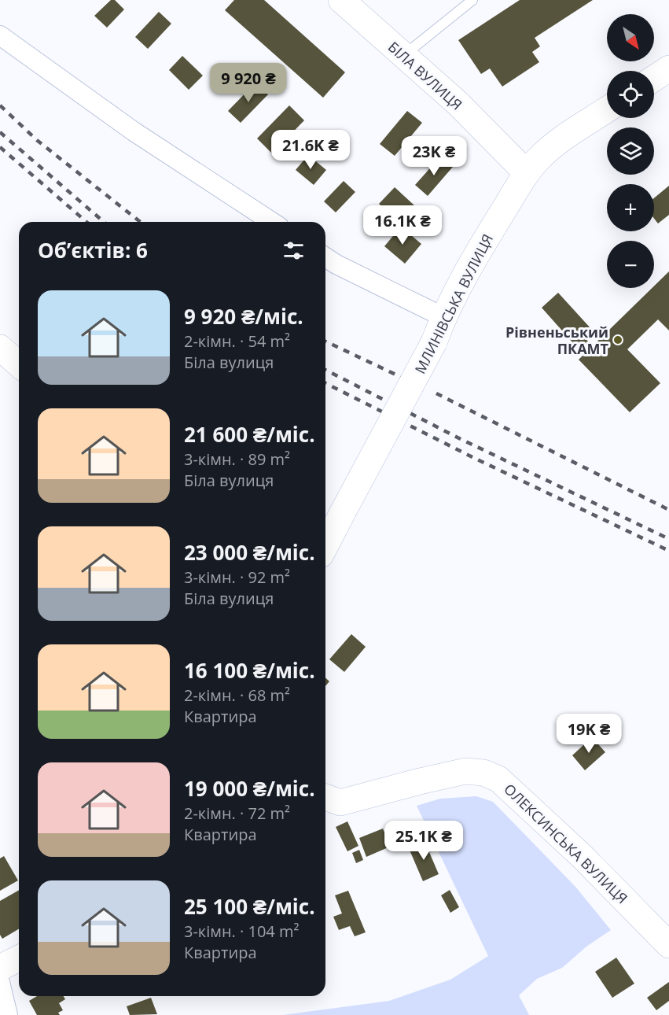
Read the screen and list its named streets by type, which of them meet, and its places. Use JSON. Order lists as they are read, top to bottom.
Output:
{
  "streets": {
    "street": ["БІЛА ВУЛИЦЯ", "МЛИНІВСЬКА ВУЛИЦЯ", "ОЛЕКСИНСЬКА ВУЛИЦЯ"]
  },
  "crossings": [
    ["БІЛА ВУЛИЦЯ", "МЛИНІВСЬКА ВУЛИЦЯ"]
  ],
  "places": ["Рівненьський ПКАМТ"],
  "north": "bottom right",
  "page": {
    "map_buttons": ["+", "−"],
    "price": [
      "9 920 ₴",
      "21.6K ₴",
      "23K ₴",
      "16.1K ₴",
      "19K ₴",
      "25.1K ₴"
    ],
    "heading": "Об’єктів: 6",
    "list": [
      {
        "name": "9 920 ₴/міс.",
        "note": "2-кімн. · 54 m² · Біла вулиця"
      },
      {
        "name": "21 600 ₴/міс.",
        "note": "3-кімн. · 89 m² · Біла вулиця"
      },
      {
        "name": "23 000 ₴/міс.",
        "note": "3-кімн. · 92 m² · Біла вулиця"
      },
      {
        "name": "16 100 ₴/міс.",
        "note": "2-кімн. · 68 m² · Квартира"
      },
      {
        "name": "19 000 ₴/міс.",
        "note": "2-кімн. · 72 m² · Квартира"
      },
      {
        "name": "25 100 ₴/міс.",
        "note": "3-кімн. · 104 m² · Квартира"
      }
    ]
  }
}
